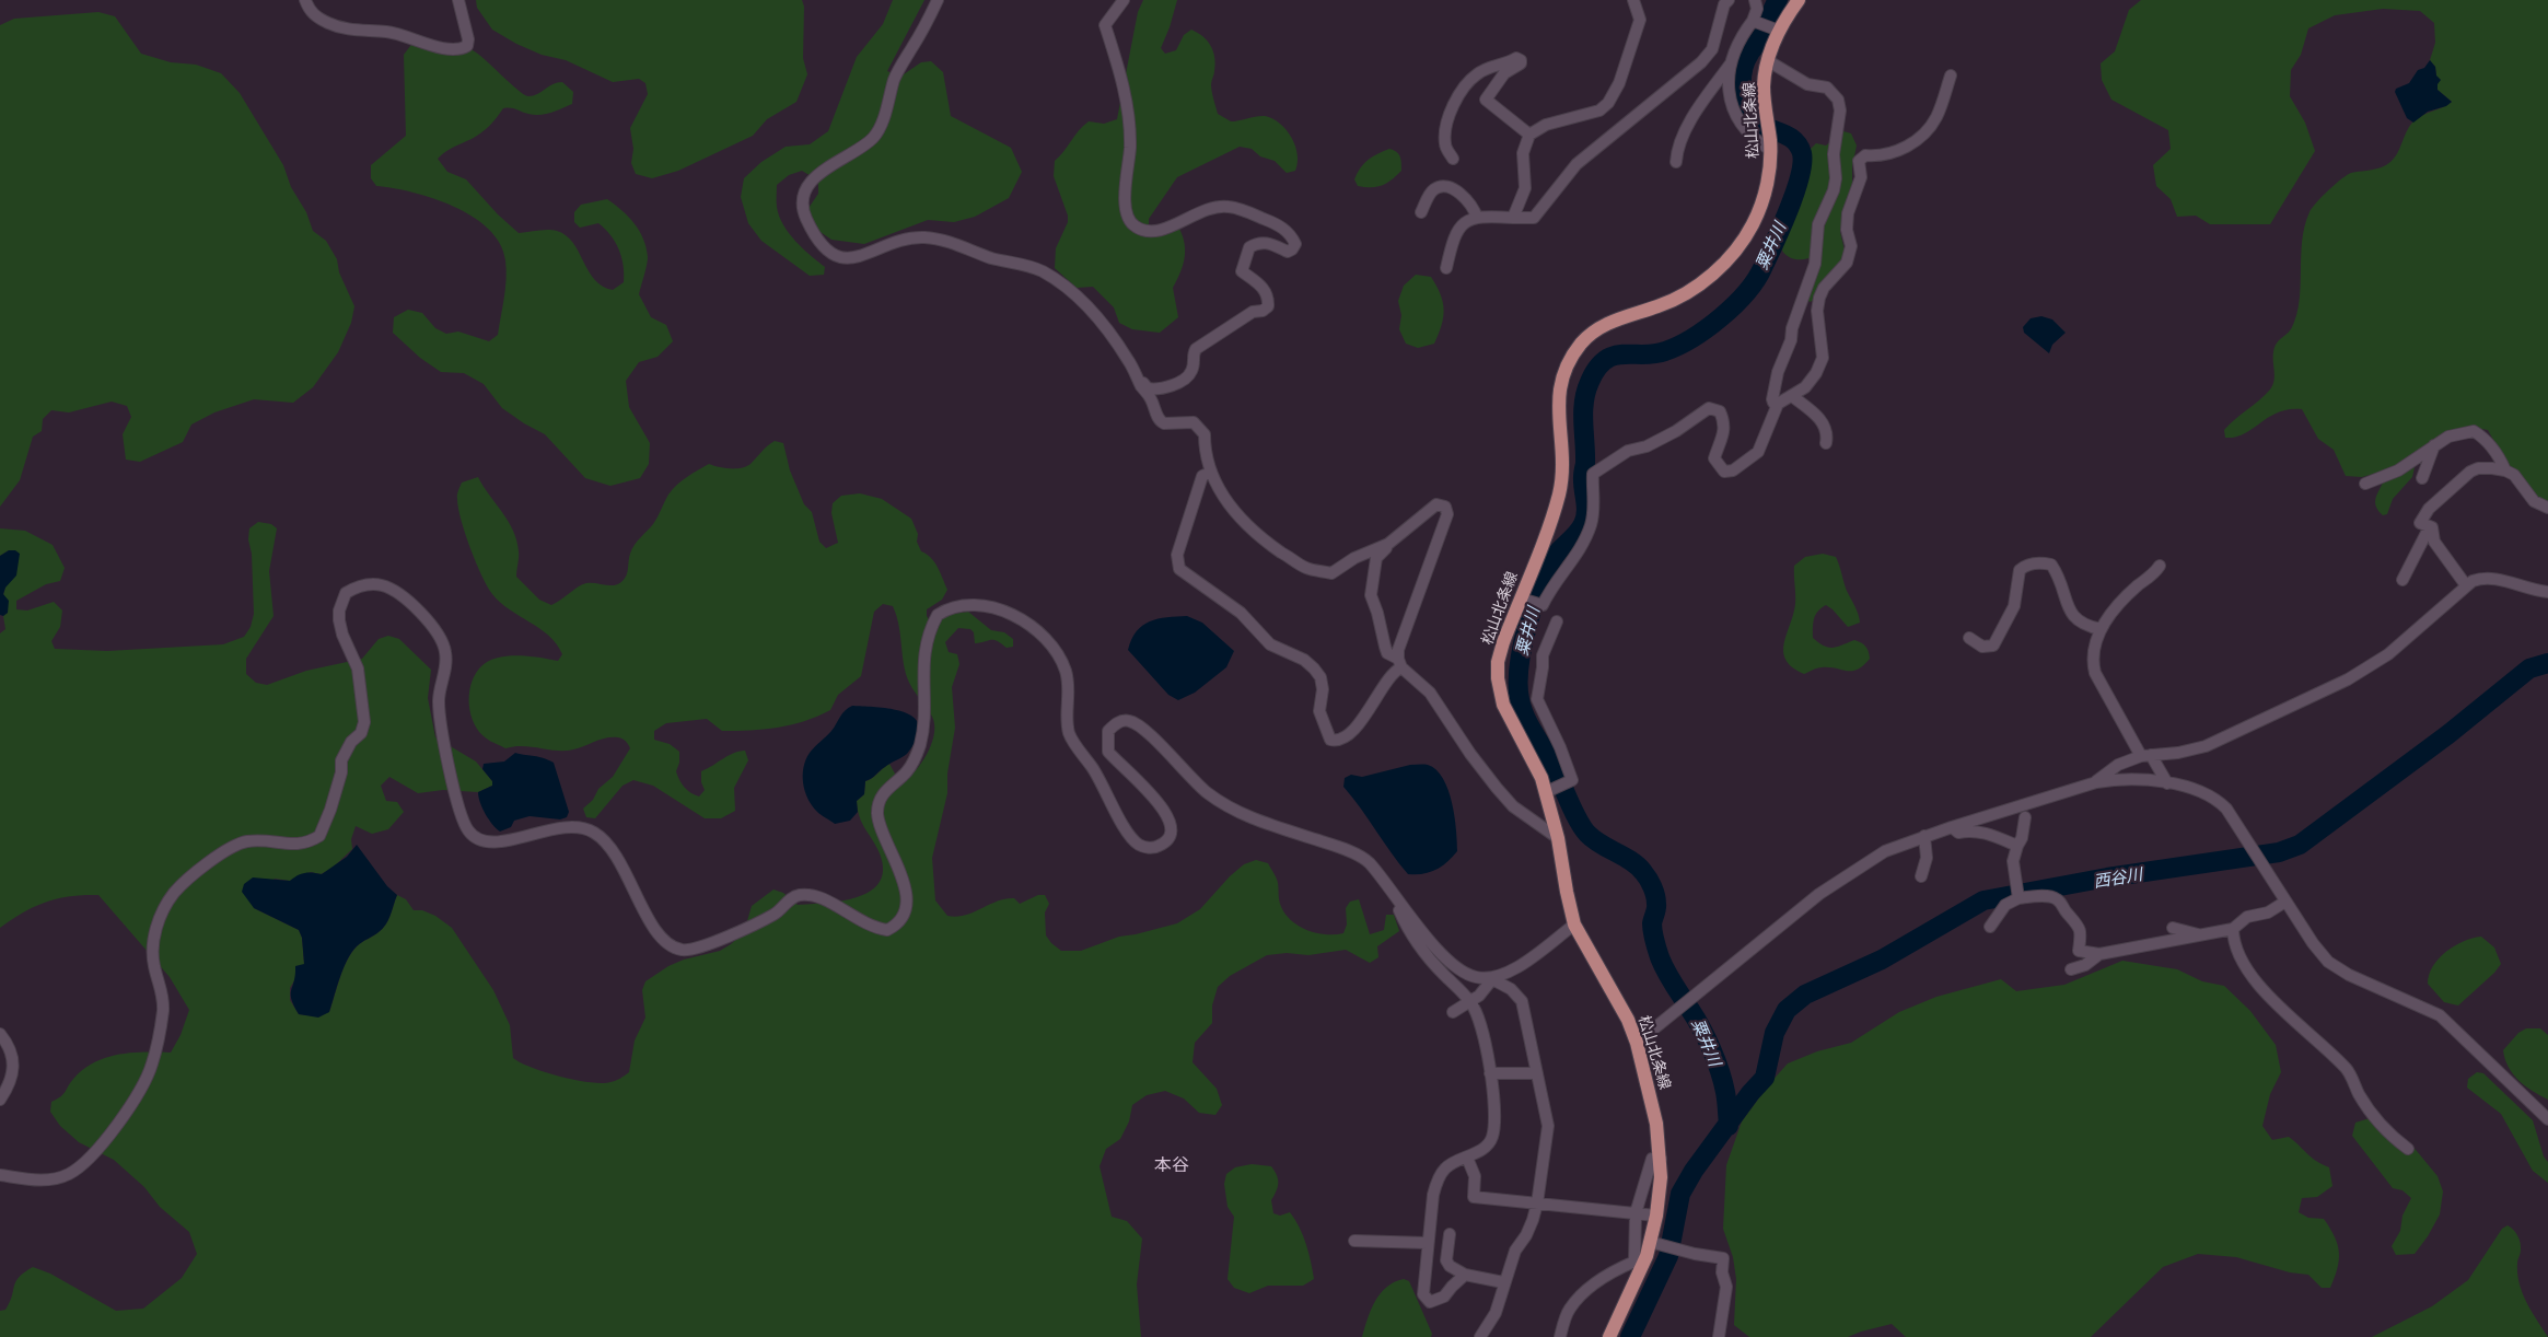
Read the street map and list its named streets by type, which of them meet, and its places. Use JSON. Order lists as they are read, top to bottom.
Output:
{
  "streets": {
    "main road": ["松山北条線"]
  },
  "districts": ["本谷"],
  "water": ["粟井川", "西谷川"]
}
